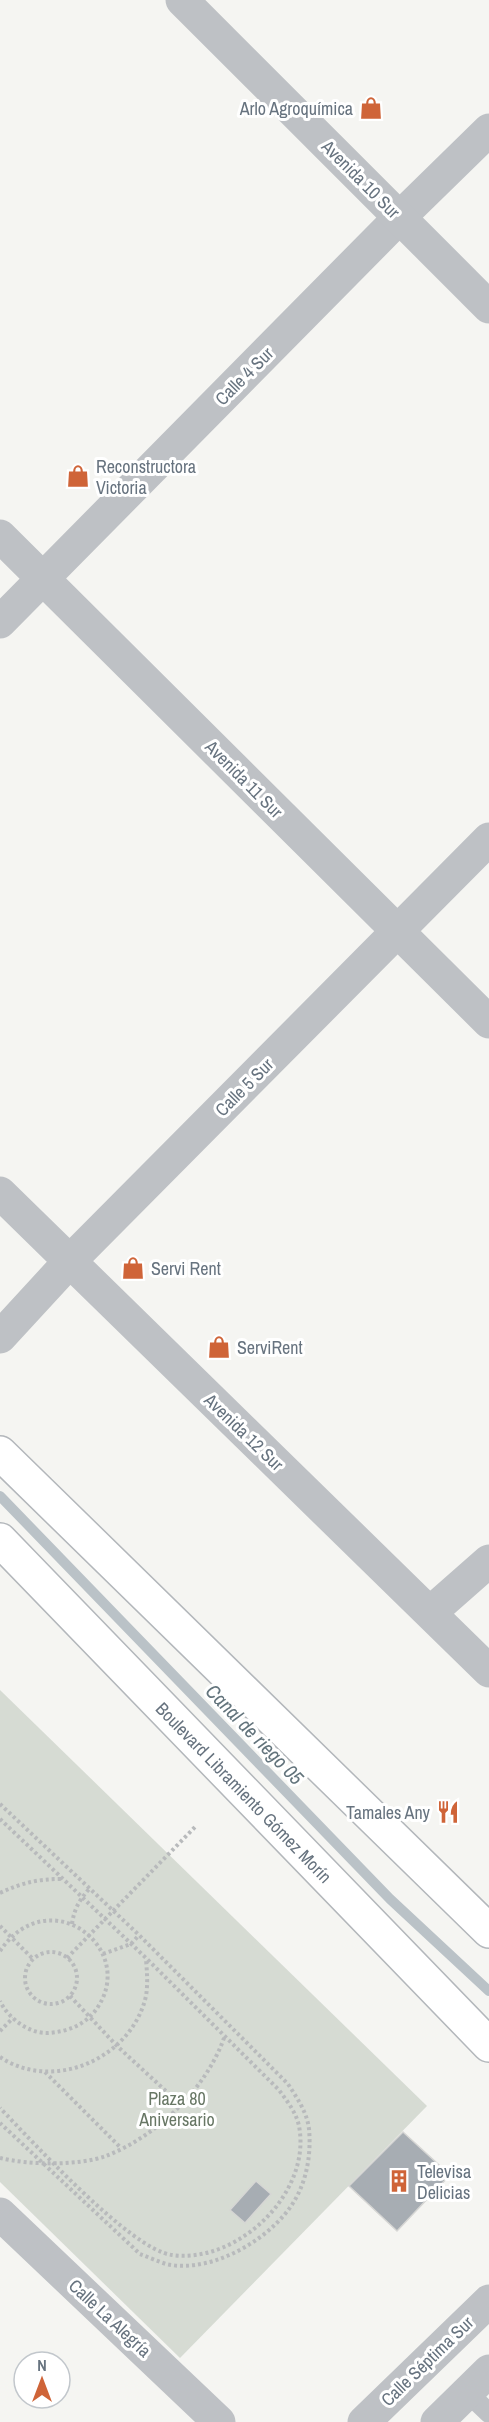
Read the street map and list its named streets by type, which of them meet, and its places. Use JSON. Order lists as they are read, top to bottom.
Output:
{
  "streets": {
    "main road": ["Boulevard Libramiento Gómez Morín"],
    "street": [
      "Avenida 10 Sur",
      "Calle 4 Sur",
      "Avenida 11 Sur",
      "Calle 5 Sur",
      "Avenida 12 Sur",
      "Calle La Alegría",
      "Calle Séptima Sur"
    ]
  },
  "crossings": [
    ["Avenida 10 Sur", "Calle 4 Sur"],
    ["Calle 4 Sur", "Avenida 11 Sur"],
    ["Avenida 11 Sur", "Calle 5 Sur"],
    ["Calle 5 Sur", "Avenida 12 Sur"]
  ],
  "water": ["Canal de riego 05"],
  "parks": ["Plaza 80 Aniversario"],
  "places": {
    "shop": [
      "Arlo Agroquímica",
      "Reconstructora Victoria",
      "Servi Rent",
      "ServiRent"
    ],
    "restaurant": ["Tamales Any"],
    "building": ["Televisa Delicias"]
  },
  "north": "top"
}
